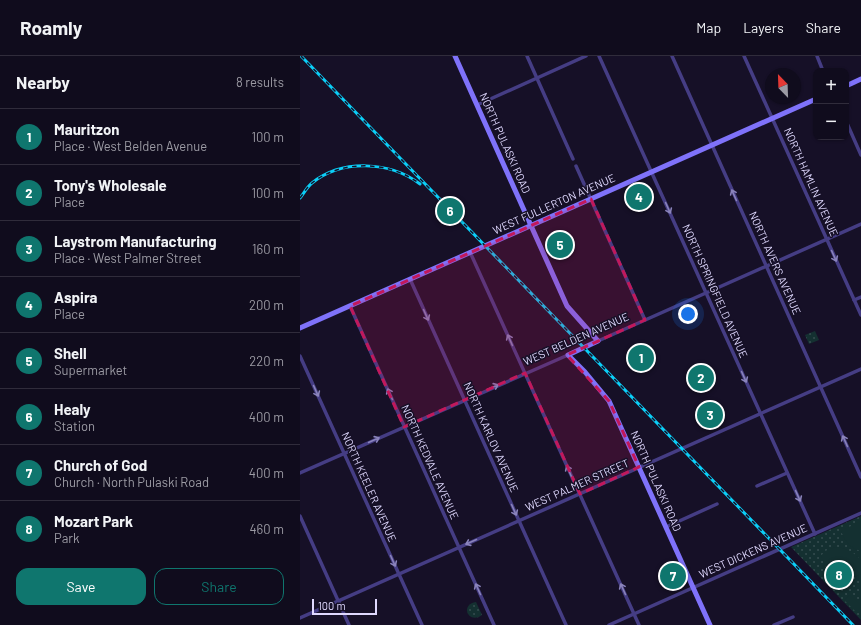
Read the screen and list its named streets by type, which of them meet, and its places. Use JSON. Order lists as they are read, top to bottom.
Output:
{
  "streets": {
    "main road": ["NORTH PULASKI ROAD", "WEST FULLERTON AVENUE", "WEST BELDEN AVENUE"],
    "street": [
      "NORTH HAMLIN AVENUE",
      "NORTH AVERS AVENUE",
      "NORTH SPRINGFIELD AVENUE",
      "NORTH KARLOV AVENUE",
      "NORTH KEDVALE AVENUE",
      "WEST PALMER STREET",
      "NORTH KEELER AVENUE",
      "WEST DICKENS AVENUE"
    ]
  },
  "crossings": [
    ["NORTH PULASKI ROAD", "WEST FULLERTON AVENUE"],
    ["NORTH PULASKI ROAD", "WEST BELDEN AVENUE"],
    ["NORTH PULASKI ROAD", "WEST PALMER STREET"],
    ["NORTH PULASKI ROAD", "WEST DICKENS AVENUE"],
    ["NORTH HAMLIN AVENUE", "WEST FULLERTON AVENUE"],
    ["NORTH HAMLIN AVENUE", "WEST BELDEN AVENUE"],
    ["WEST FULLERTON AVENUE", "NORTH AVERS AVENUE"],
    ["WEST FULLERTON AVENUE", "NORTH SPRINGFIELD AVENUE"],
    ["WEST FULLERTON AVENUE", "NORTH KARLOV AVENUE"],
    ["WEST FULLERTON AVENUE", "NORTH KEDVALE AVENUE"],
    ["NORTH AVERS AVENUE", "WEST BELDEN AVENUE"],
    ["NORTH AVERS AVENUE", "WEST PALMER STREET"],
    ["NORTH SPRINGFIELD AVENUE", "WEST BELDEN AVENUE"],
    ["NORTH SPRINGFIELD AVENUE", "WEST PALMER STREET"],
    ["NORTH SPRINGFIELD AVENUE", "WEST DICKENS AVENUE"],
    ["WEST BELDEN AVENUE", "NORTH KARLOV AVENUE"],
    ["WEST BELDEN AVENUE", "NORTH KEDVALE AVENUE"],
    ["WEST BELDEN AVENUE", "NORTH KEELER AVENUE"],
    ["NORTH KARLOV AVENUE", "WEST PALMER STREET"],
    ["NORTH KEDVALE AVENUE", "WEST PALMER STREET"],
    ["WEST PALMER STREET", "NORTH KEELER AVENUE"]
  ],
  "one_way": [
    "NORTH AVERS AVENUE",
    "NORTH SPRINGFIELD AVENUE",
    "NORTH KARLOV AVENUE",
    "NORTH KEDVALE AVENUE",
    "NORTH KEELER AVENUE"
  ],
  "scale_bar": "100 m",
  "north": "top left",
  "page": {
    "header": "Roamly",
    "nav": ["Map", "Layers", "Share"],
    "heading": ["Nearby", "8 results"],
    "map_buttons": ["+", "−"],
    "list": [
      {
        "mark": "1",
        "name": "Mauritzon",
        "note": "Place · West Belden Avenue",
        "value": "100 m"
      },
      {
        "mark": "2",
        "name": "Tony's Wholesale",
        "note": "Place",
        "value": "100 m"
      },
      {
        "mark": "3",
        "name": "Laystrom Manufacturing",
        "note": "Place · West Palmer Street",
        "value": "160 m"
      },
      {
        "mark": "4",
        "name": "Aspira",
        "note": "Place",
        "value": "200 m"
      },
      {
        "mark": "5",
        "name": "Shell",
        "note": "Supermarket",
        "value": "220 m"
      },
      {
        "mark": "6",
        "name": "Healy",
        "note": "Station",
        "value": "400 m"
      },
      {
        "mark": "7",
        "name": "Church of God",
        "note": "Church · North Pulaski Road",
        "value": "400 m"
      },
      {
        "mark": "8",
        "name": "Mozart Park",
        "note": "Park",
        "value": "460 m"
      }
    ],
    "pins": [
      "4",
      "6",
      "5",
      "1",
      "2",
      "3",
      "8",
      "7"
    ],
    "buttons": ["Save", "Share"],
    "scale": "100 m"
  }
}
